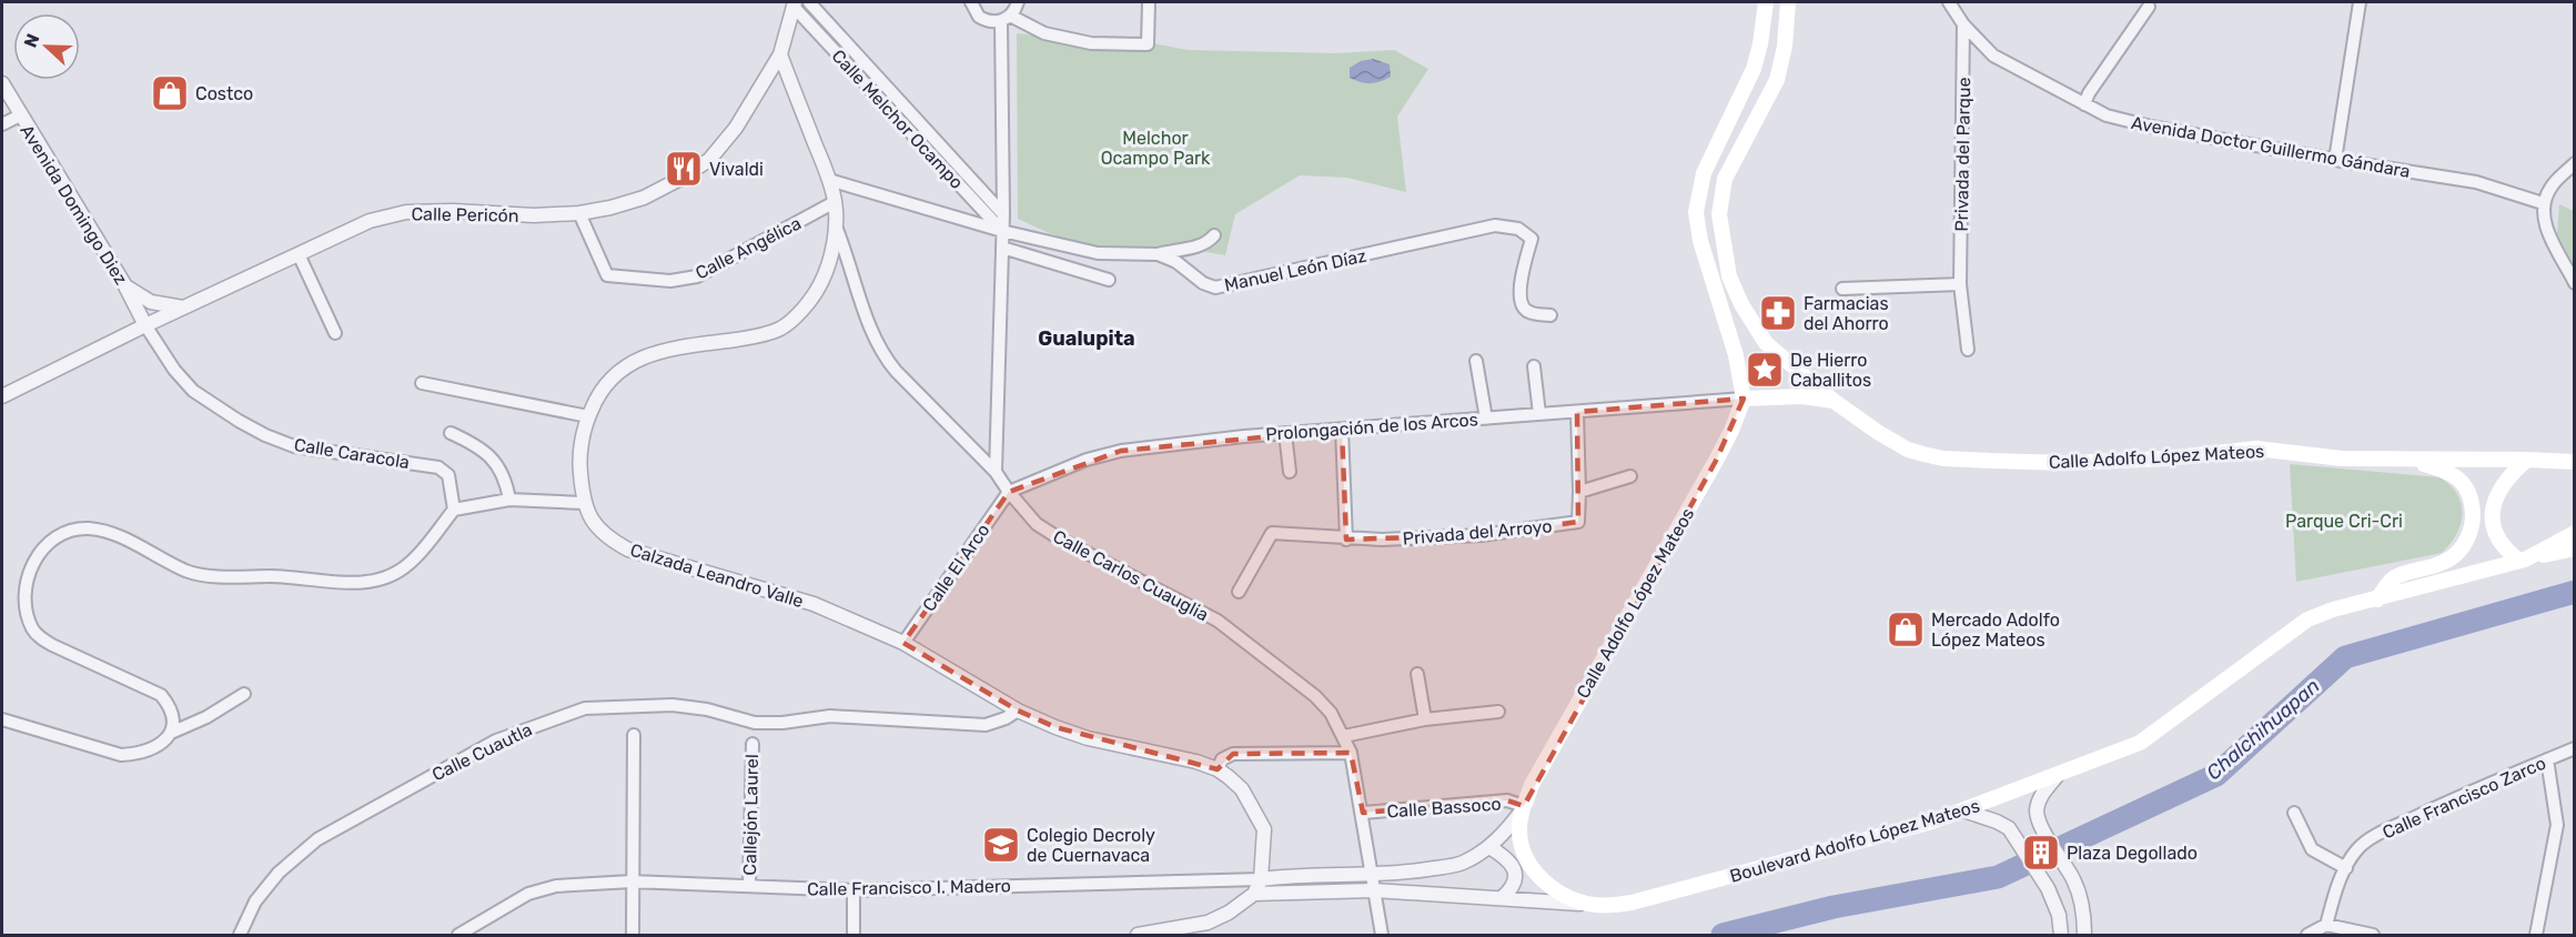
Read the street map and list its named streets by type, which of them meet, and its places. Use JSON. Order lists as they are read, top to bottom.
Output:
{
  "streets": {
    "main road": ["Calle Adolfo López Mateos", "Boulevard Adolfo López Mateos"],
    "street": [
      "Calle Melchor Ocampo",
      "Avenida Doctor Guillermo Gándara",
      "Privada del Parque",
      "Avenida Domingo Diez",
      "Calle Pericón",
      "Calle Angélica",
      "Manuel León Díaz",
      "Prolongación de los Arcos",
      "Calle Caracola",
      "Privada del Arroyo",
      "Calle El Arco",
      "Calzada Leandro Valle",
      "Calle Carlos Cuauglia",
      "Calle Cuautla",
      "Calle Francisco Zarco",
      "Calle Bassoco",
      "Callejón Laurel",
      "Calle Francisco I. Madero"
    ]
  },
  "crossings": [
    ["Calle Melchor Ocampo", "Manuel León Díaz"],
    ["Calle Melchor Ocampo", "Calzada Leandro Valle"],
    ["Avenida Doctor Guillermo Gándara", "Privada del Parque"],
    ["Avenida Domingo Diez", "Calle Pericón"],
    ["Avenida Domingo Diez", "Calle Caracola"],
    ["Calle Pericón", "Calle Angélica"],
    ["Calle Pericón", "Calle Caracola"],
    ["Calle Pericón", "Calzada Leandro Valle"],
    ["Calle Angélica", "Calzada Leandro Valle"],
    ["Prolongación de los Arcos", "Calle Adolfo López Mateos"],
    ["Prolongación de los Arcos", "Privada del Arroyo"],
    ["Prolongación de los Arcos", "Calle El Arco"],
    ["Prolongación de los Arcos", "Calle Carlos Cuauglia"],
    ["Calle Adolfo López Mateos", "Calle Carlos Cuauglia"],
    ["Calle Adolfo López Mateos", "Calle Bassoco"],
    ["Calle Adolfo López Mateos", "Boulevard Adolfo López Mateos"],
    ["Calle Adolfo López Mateos", "Calle Francisco I. Madero"],
    ["Calle El Arco", "Calzada Leandro Valle"],
    ["Calle El Arco", "Calle Carlos Cuauglia"],
    ["Calzada Leandro Valle", "Calle Carlos Cuauglia"],
    ["Calzada Leandro Valle", "Calle Cuautla"],
    ["Calzada Leandro Valle", "Calle Francisco I. Madero"],
    ["Calle Carlos Cuauglia", "Calle Bassoco"],
    ["Calle Carlos Cuauglia", "Boulevard Adolfo López Mateos"],
    ["Calle Carlos Cuauglia", "Calle Francisco I. Madero"],
    ["Callejón Laurel", "Calle Francisco I. Madero"]
  ],
  "districts": ["Gualupita"],
  "water": ["Chalchihuapan"],
  "parks": ["Melchor Ocampo Park", "Parque Cri-Cri"],
  "places": {
    "shop": ["Costco", "Mercado Adolfo López Mateos"],
    "restaurant": ["Vivaldi"],
    "pharmacy": ["Farmacias del Ahorro"],
    "place": ["De Hierro Caballitos"],
    "school or university": ["Colegio Decroly de Cuernavaca"],
    "building": ["Plaza Degollado"]
  },
  "north": "left"
}
